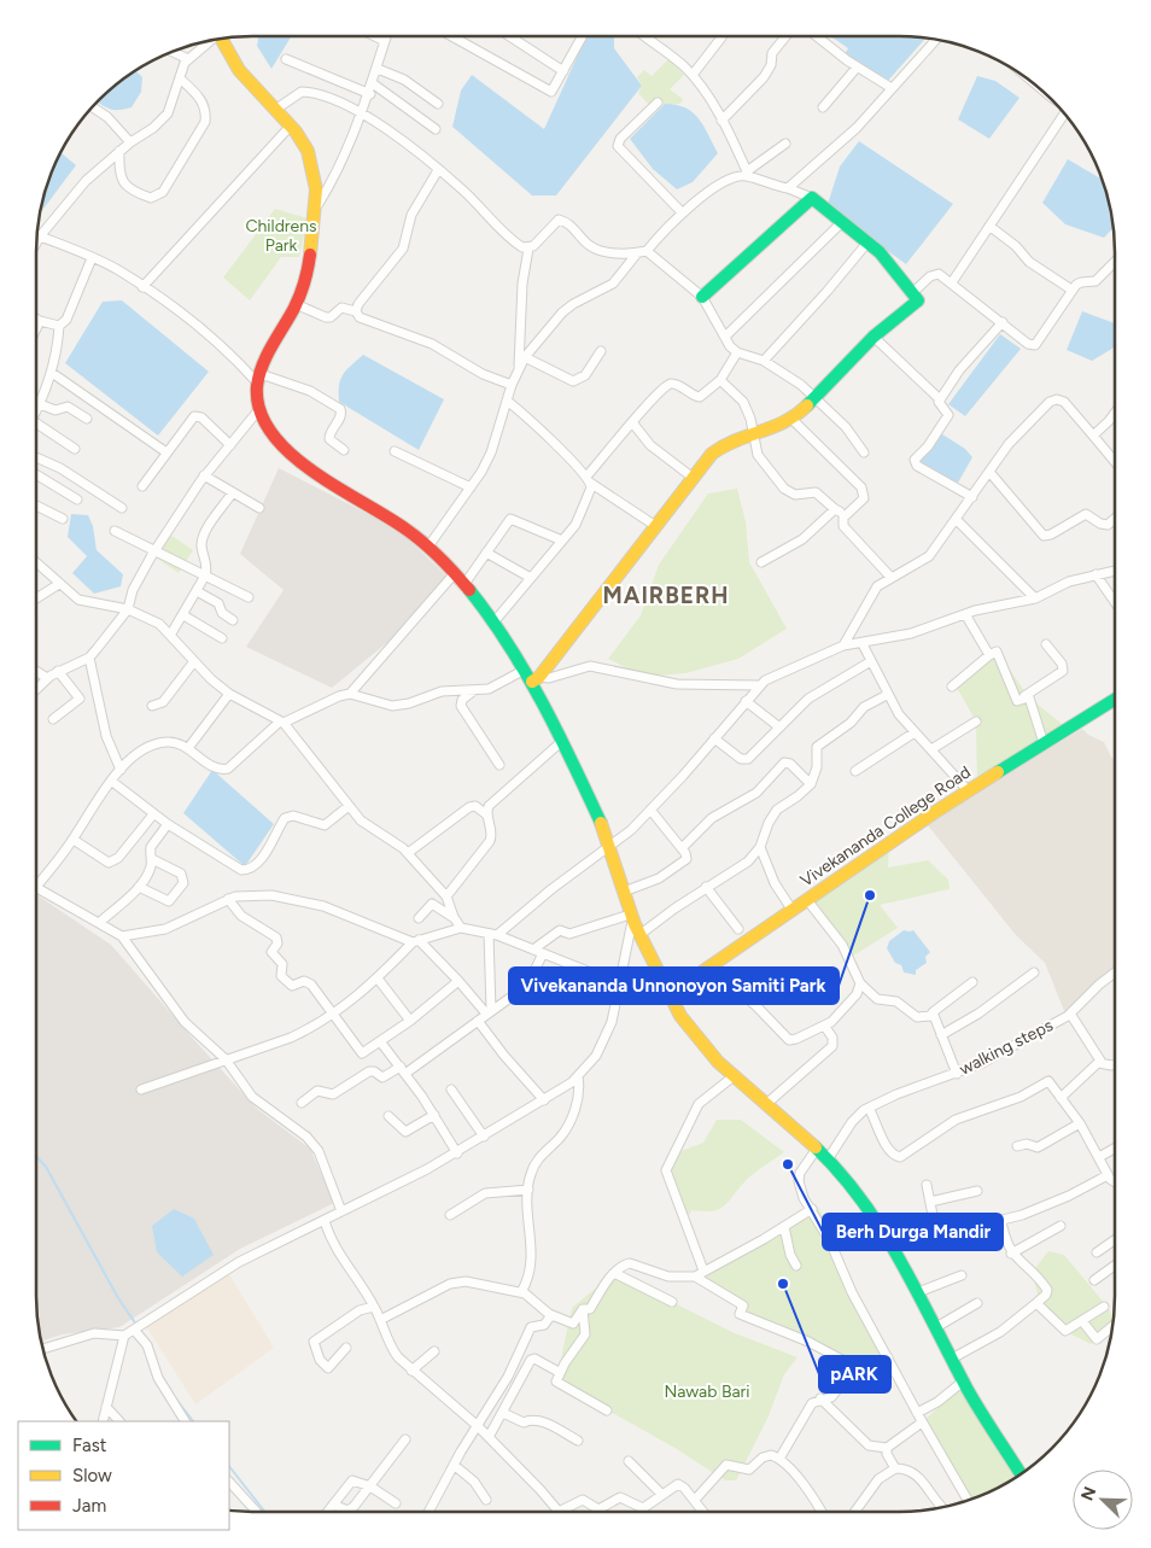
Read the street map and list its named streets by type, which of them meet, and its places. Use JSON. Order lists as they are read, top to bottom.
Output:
{
  "streets": {
    "main road": ["Vivekananda College Road"],
    "street": ["walking steps"]
  },
  "districts": ["MAIRBERH"],
  "parks": ["Childrens Park", "Nawab Bari"],
  "places": ["Vivekananda Unnonoyon Samiti Park", "Berh Durga Mandir", "pARK"],
  "legend": ["Fast", "Slow", "Jam"],
  "north": "top left"
}
